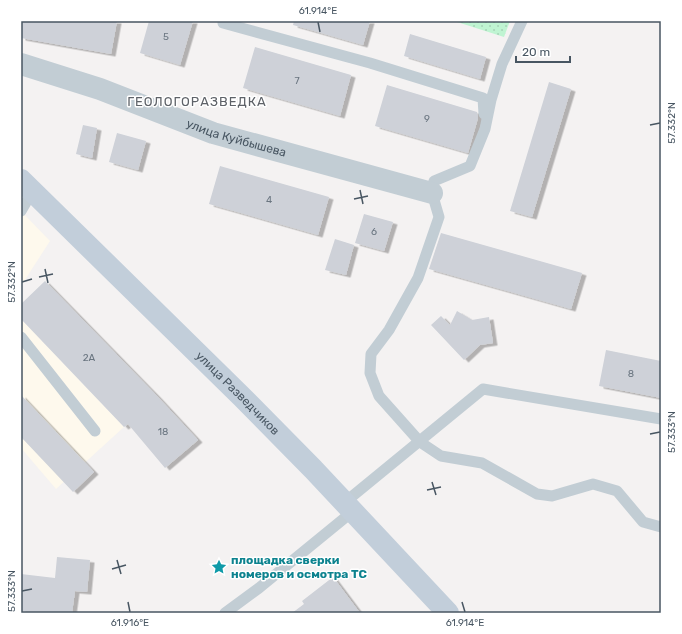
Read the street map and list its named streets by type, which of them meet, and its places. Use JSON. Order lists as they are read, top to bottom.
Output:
{
  "streets": {
    "main road": ["улица Разведчиков"],
    "street": ["улица Куйбышева"]
  },
  "districts": ["ГЕОЛОГОРАЗВЕДКА"],
  "places": {
    "place": ["площадка сверки номеров и осмотра ТС"]
  },
  "house_numbers": [
    "5",
    "7",
    "9",
    "4",
    "6",
    "2А",
    "8",
    "18"
  ],
  "scale_bar": "20 m",
  "coordinates": [
    "61.914°E",
    "57.332°N",
    "57.333°N",
    "61.916°E"
  ]
}
